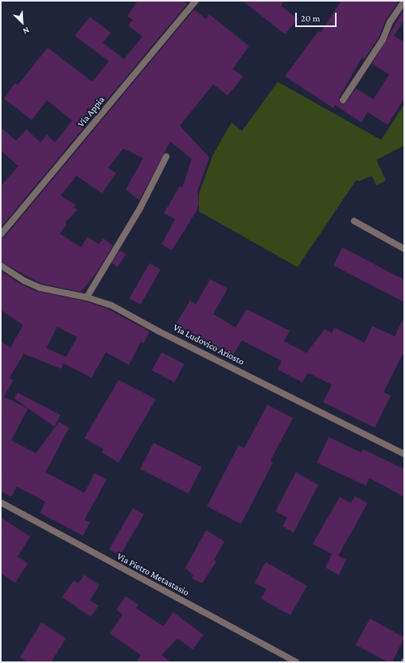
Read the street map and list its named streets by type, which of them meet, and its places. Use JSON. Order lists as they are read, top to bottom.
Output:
{
  "streets": {
    "street": ["Via Appia", "Via Ludovico Ariosto", "Via Pietro Metastasio"]
  },
  "scale_bar": "20 m",
  "north": "bottom right"
}
